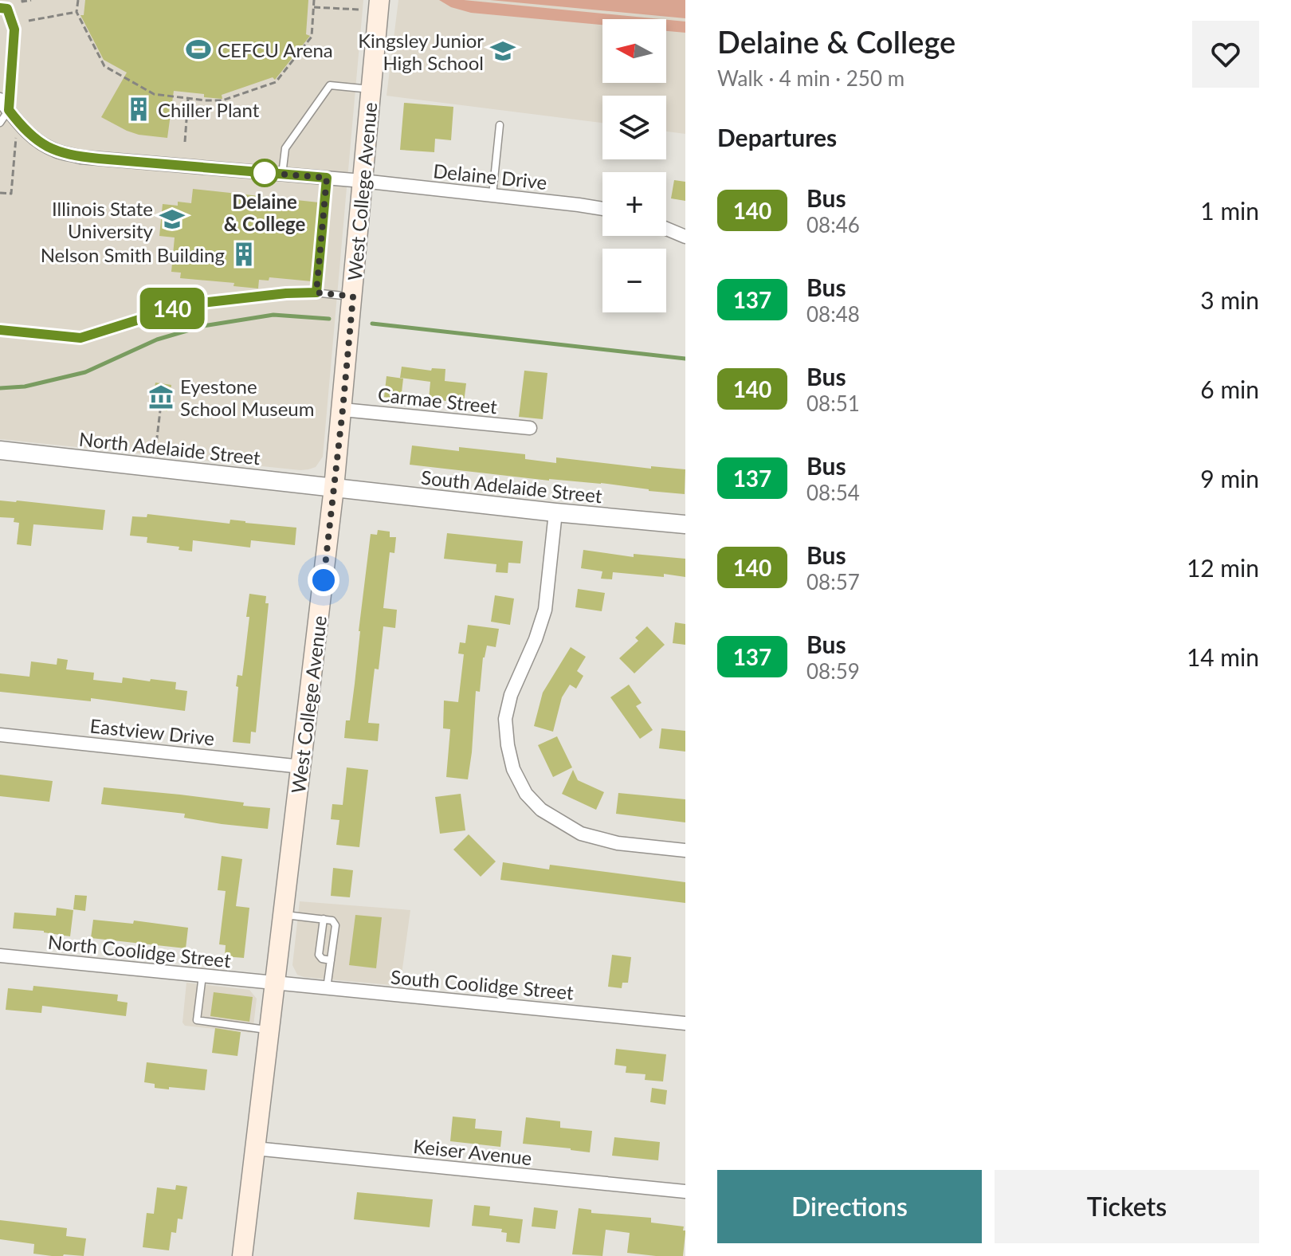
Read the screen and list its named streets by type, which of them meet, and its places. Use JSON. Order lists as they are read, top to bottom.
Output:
{
  "streets": {
    "main road": ["West College Avenue"],
    "street": [
      "Delaine Drive",
      "Carmae Street",
      "North Adelaide Street",
      "South Adelaide Street",
      "Eastview Drive",
      "North Coolidge Street",
      "South Coolidge Street",
      "Keiser Avenue"
    ]
  },
  "crossings": [
    ["Delaine Drive", "West College Avenue"],
    ["West College Avenue", "Carmae Street"],
    ["West College Avenue", "North Adelaide Street"],
    ["West College Avenue", "South Adelaide Street"],
    ["West College Avenue", "Eastview Drive"],
    ["West College Avenue", "North Coolidge Street"],
    ["West College Avenue", "South Coolidge Street"],
    ["West College Avenue", "Keiser Avenue"],
    ["North Adelaide Street", "South Adelaide Street"],
    ["North Coolidge Street", "South Coolidge Street"]
  ],
  "places": {
    "sports": ["CEFCU Arena"],
    "school or university": ["Kingsley Junior High School", "Illinois State University"],
    "building": ["Chiller Plant", "Nelson Smith Building"],
    "other": ["Delaine & College"],
    "museum": ["Eyestone School Museum"]
  },
  "lines": ["bus line 140"],
  "north": "left",
  "page": {
    "on_map": "140",
    "heading": [
      ["Delaine & College", "Walk · 4 min · 250 m"],
      "Departures"
    ],
    "map_buttons": ["+", "−"],
    "list": [
      {
        "mark": "140",
        "name": "Bus",
        "note": "08:46",
        "value": "1 min"
      },
      {
        "mark": "137",
        "name": "Bus",
        "note": "08:48",
        "value": "3 min"
      },
      {
        "mark": "140",
        "name": "Bus",
        "note": "08:51",
        "value": "6 min"
      },
      {
        "mark": "137",
        "name": "Bus",
        "note": "08:54",
        "value": "9 min"
      },
      {
        "mark": "140",
        "name": "Bus",
        "note": "08:57",
        "value": "12 min"
      },
      {
        "mark": "137",
        "name": "Bus",
        "note": "08:59",
        "value": "14 min"
      }
    ],
    "buttons": ["Directions", "Tickets"]
  }
}
